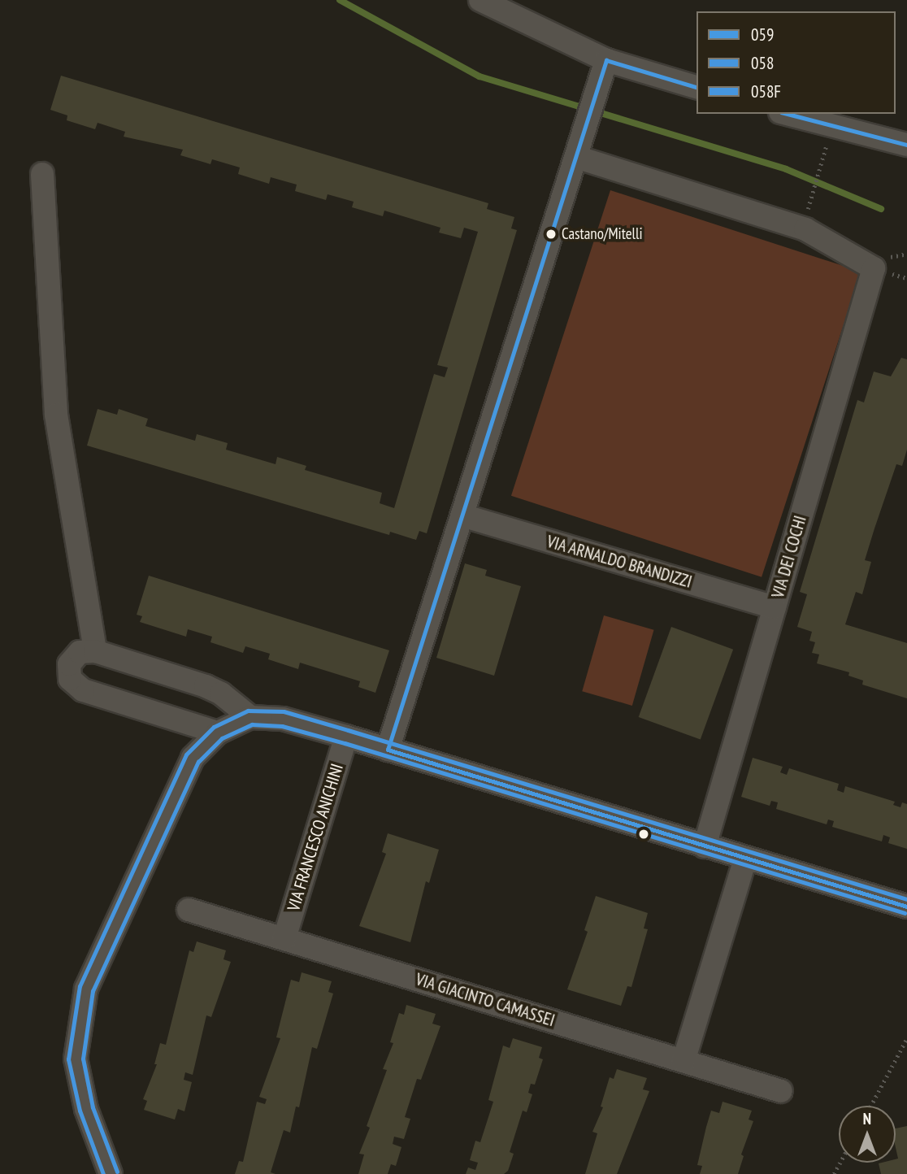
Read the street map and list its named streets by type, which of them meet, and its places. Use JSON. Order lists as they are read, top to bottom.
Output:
{
  "streets": {
    "street": [
      "VIA DEI COCHI",
      "VIA ARNALDO BRANDIZZI",
      "VIA FRANCESCO ANICHINI",
      "VIA GIACINTO CAMASSEI"
    ]
  },
  "crossings": [
    ["VIA DEI COCHI", "VIA ARNALDO BRANDIZZI"],
    ["VIA FRANCESCO ANICHINI", "VIA GIACINTO CAMASSEI"]
  ],
  "places": ["Castano/Mitelli"],
  "lines": ["transit line 059", "transit line 058F", "transit line 058"],
  "legend": ["059", "058", "058F"],
  "north": "top"
}
